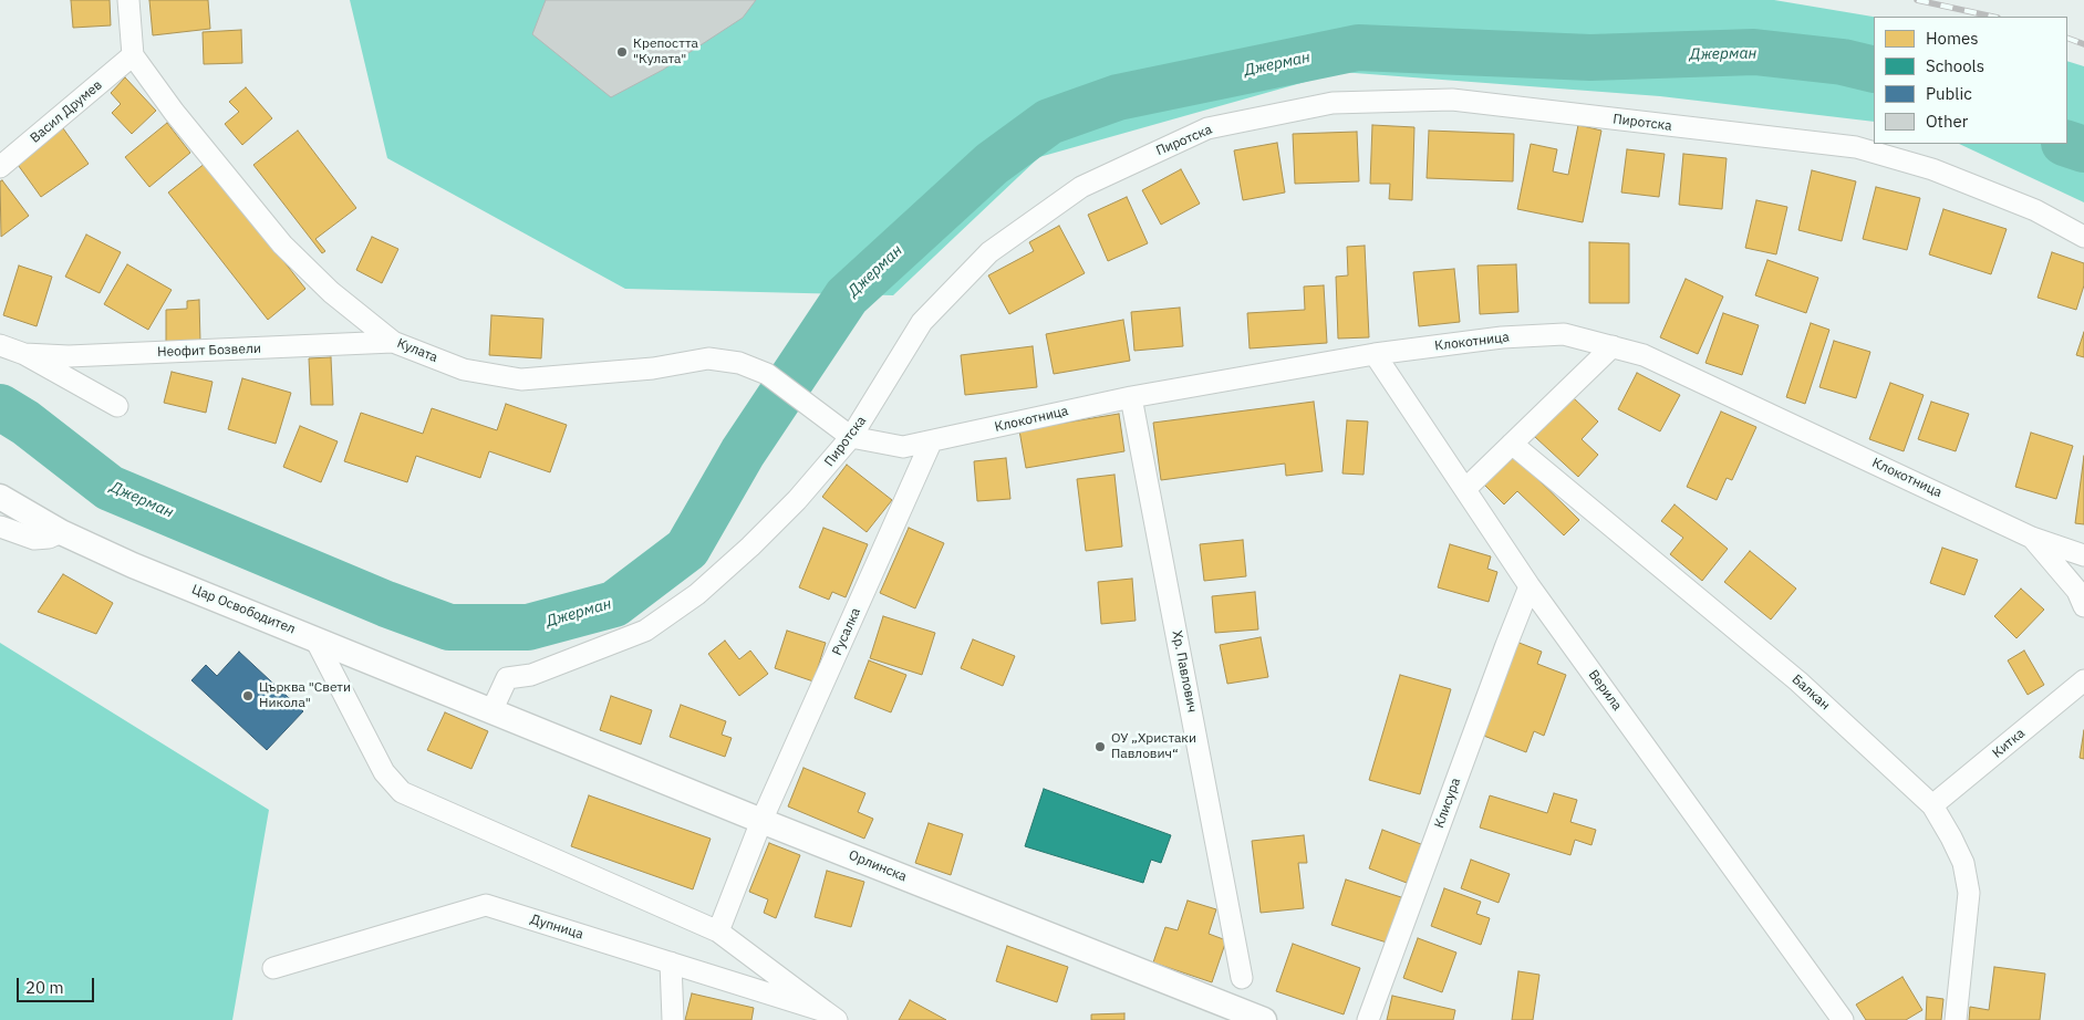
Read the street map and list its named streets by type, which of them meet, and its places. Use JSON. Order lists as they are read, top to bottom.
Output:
{
  "streets": {
    "street": [
      "Васил Друмев",
      "Пиротска",
      "Клокотница",
      "Неофит Бозвели",
      "Кулата",
      "Цар Освободител",
      "Русалка",
      "Хр. Павлович",
      "Верила",
      "Балкан",
      "Китка",
      "Клисура",
      "Орлинска",
      "Дупница"
    ]
  },
  "crossings": [
    ["Васил Друмев", "Кулата"],
    ["Пиротска", "Клокотница"],
    ["Пиротска", "Цар Освободител"],
    ["Пиротска", "Орлинска"],
    ["Клокотница", "Кулата"],
    ["Клокотница", "Русалка"],
    ["Клокотница", "Хр. Павлович"],
    ["Клокотница", "Верила"],
    ["Неофит Бозвели", "Кулата"],
    ["Цар Освободител", "Орлинска"],
    ["Русалка", "Орлинска"],
    ["Верила", "Клисура"],
    ["Балкан", "Китка"]
  ],
  "water": ["Джерман"],
  "places": ["Крепостта \"Кулата\"", "Църква \"Свети Никола\"", "ОУ „Христаки Павлович“"],
  "legend": [
    "Homes",
    "Schools",
    "Public",
    "Other"
  ],
  "scale_bar": "20 m"
}
